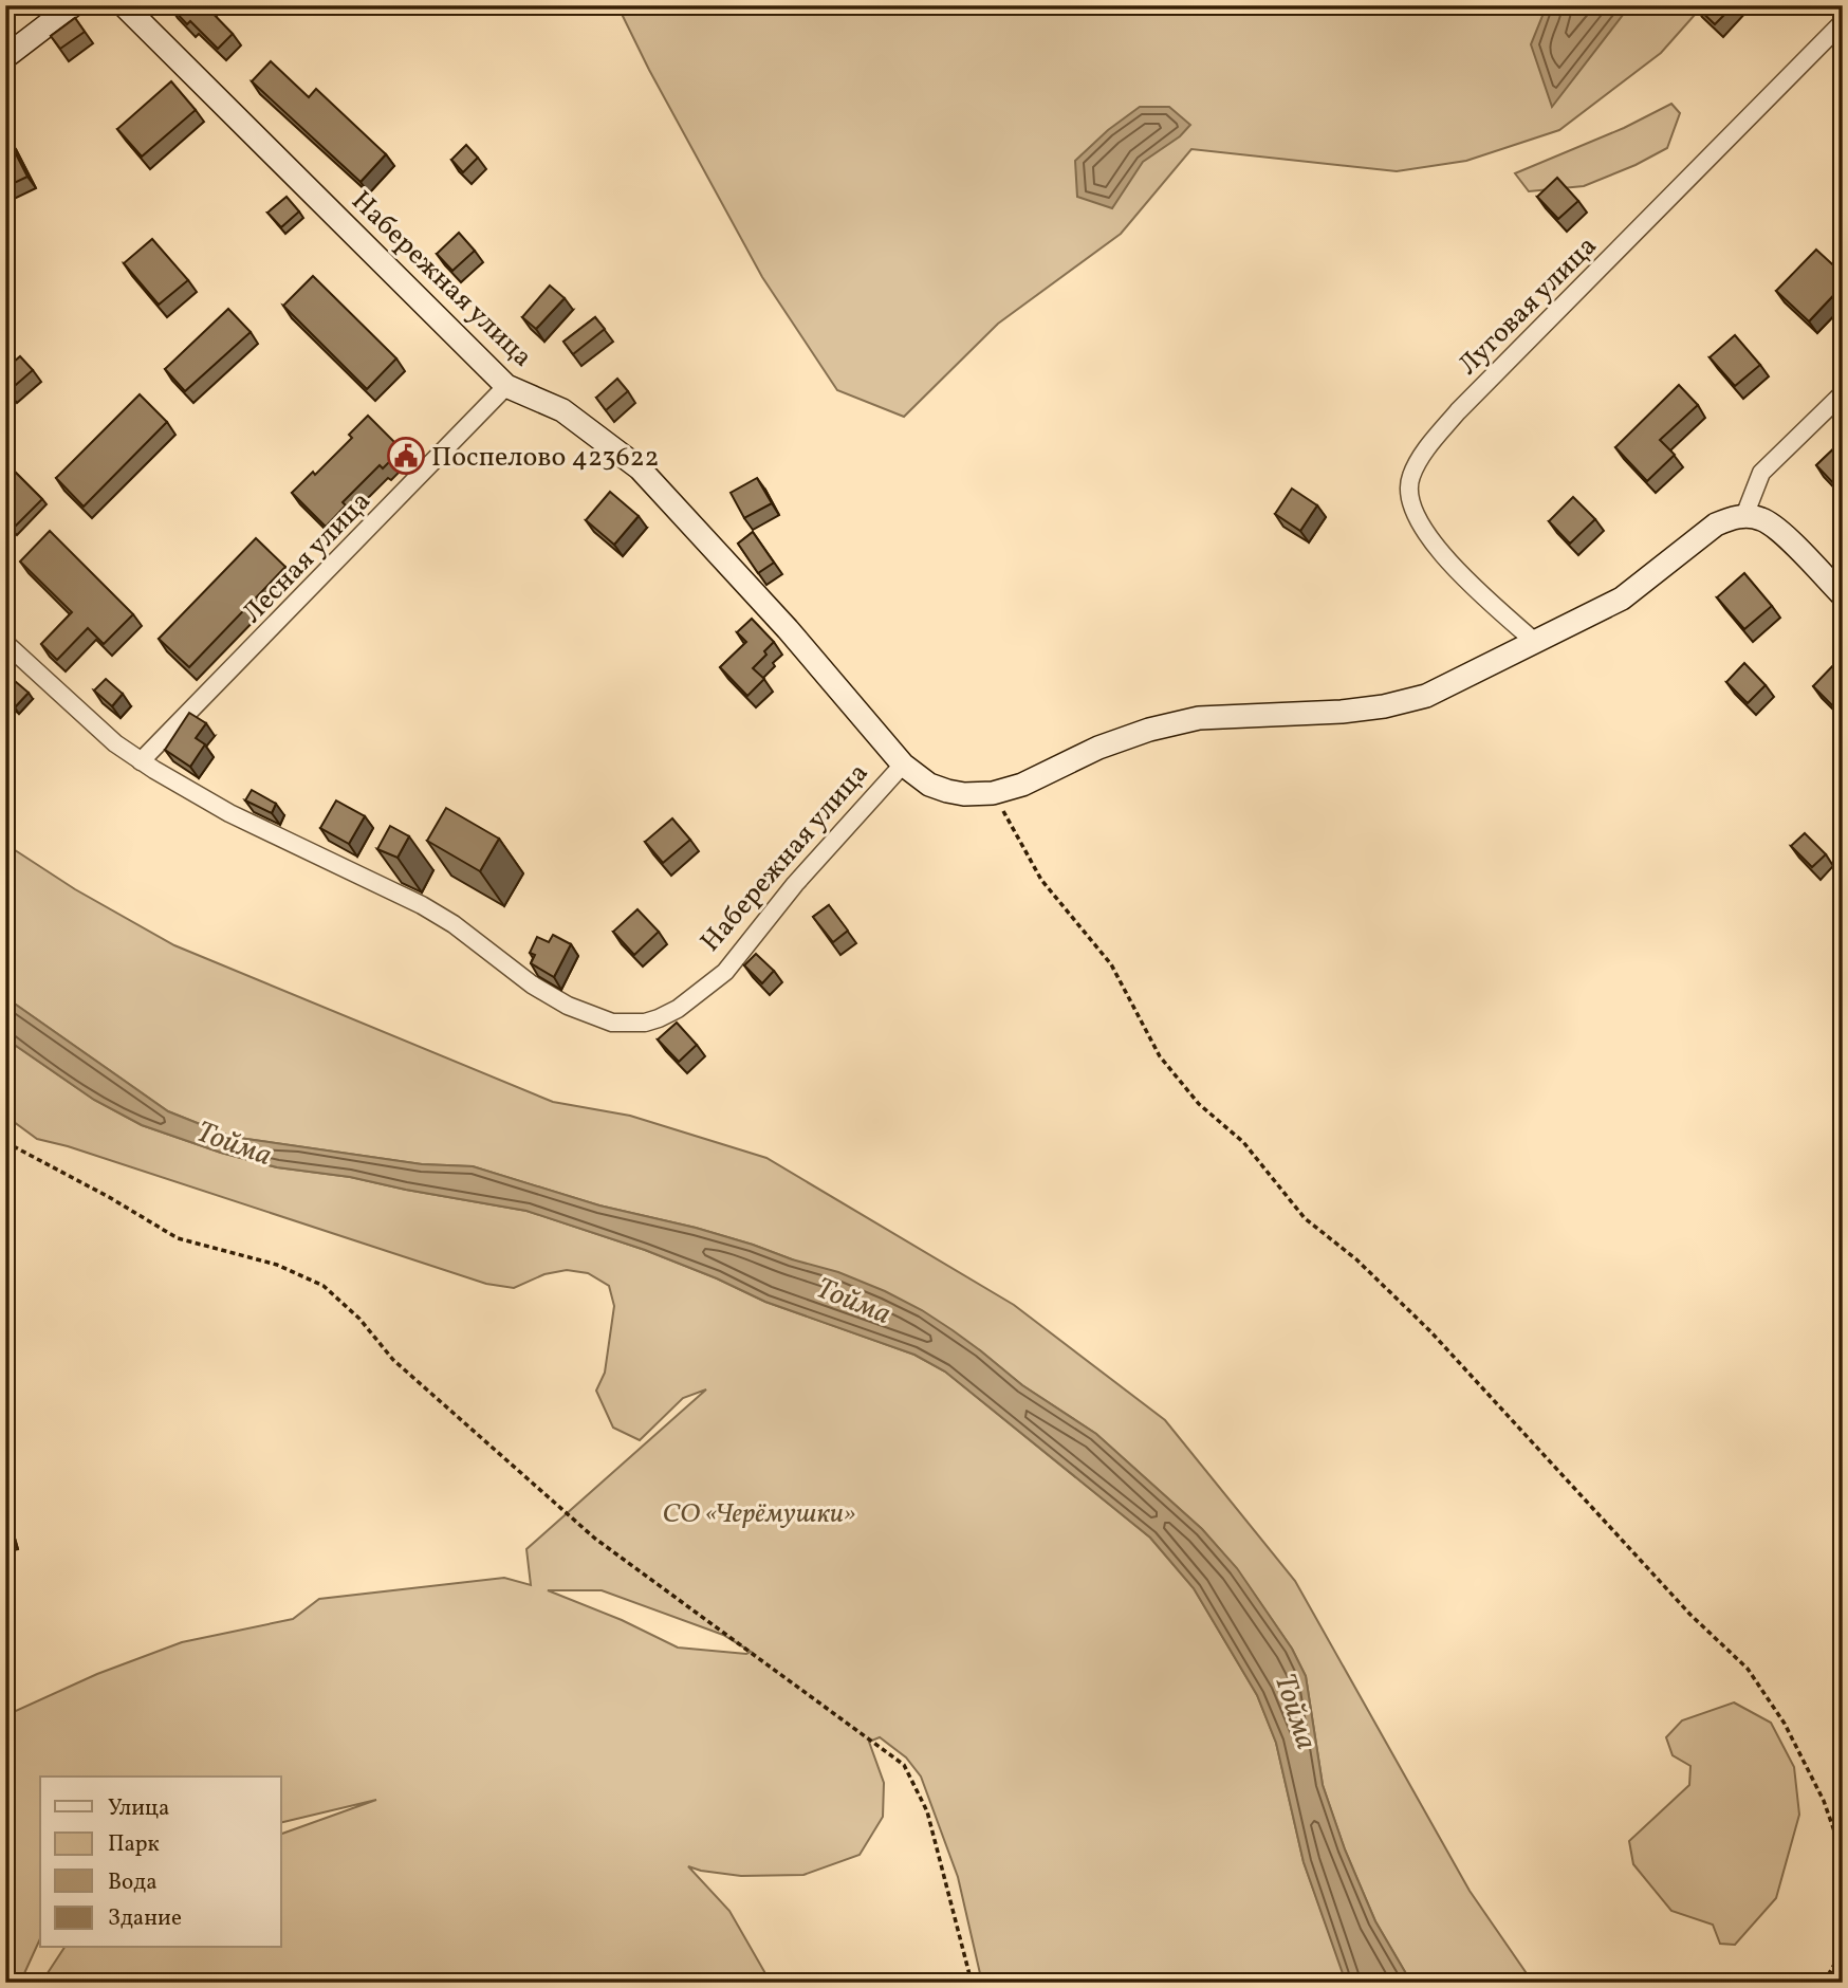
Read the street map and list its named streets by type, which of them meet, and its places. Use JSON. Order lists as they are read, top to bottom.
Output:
{
  "streets": {
    "street": ["Набережная улица", "Луговая улица", "Лесная улица"]
  },
  "crossings": [
    ["Набережная улица", "Лесная улица"]
  ],
  "water": ["Тойма"],
  "parks": ["СО «Черёмушки»"],
  "places": {
    "public building": ["Поспелово 423622"]
  },
  "legend": [
    "Улица",
    "Парк",
    "Вода",
    "Здание"
  ]
}
